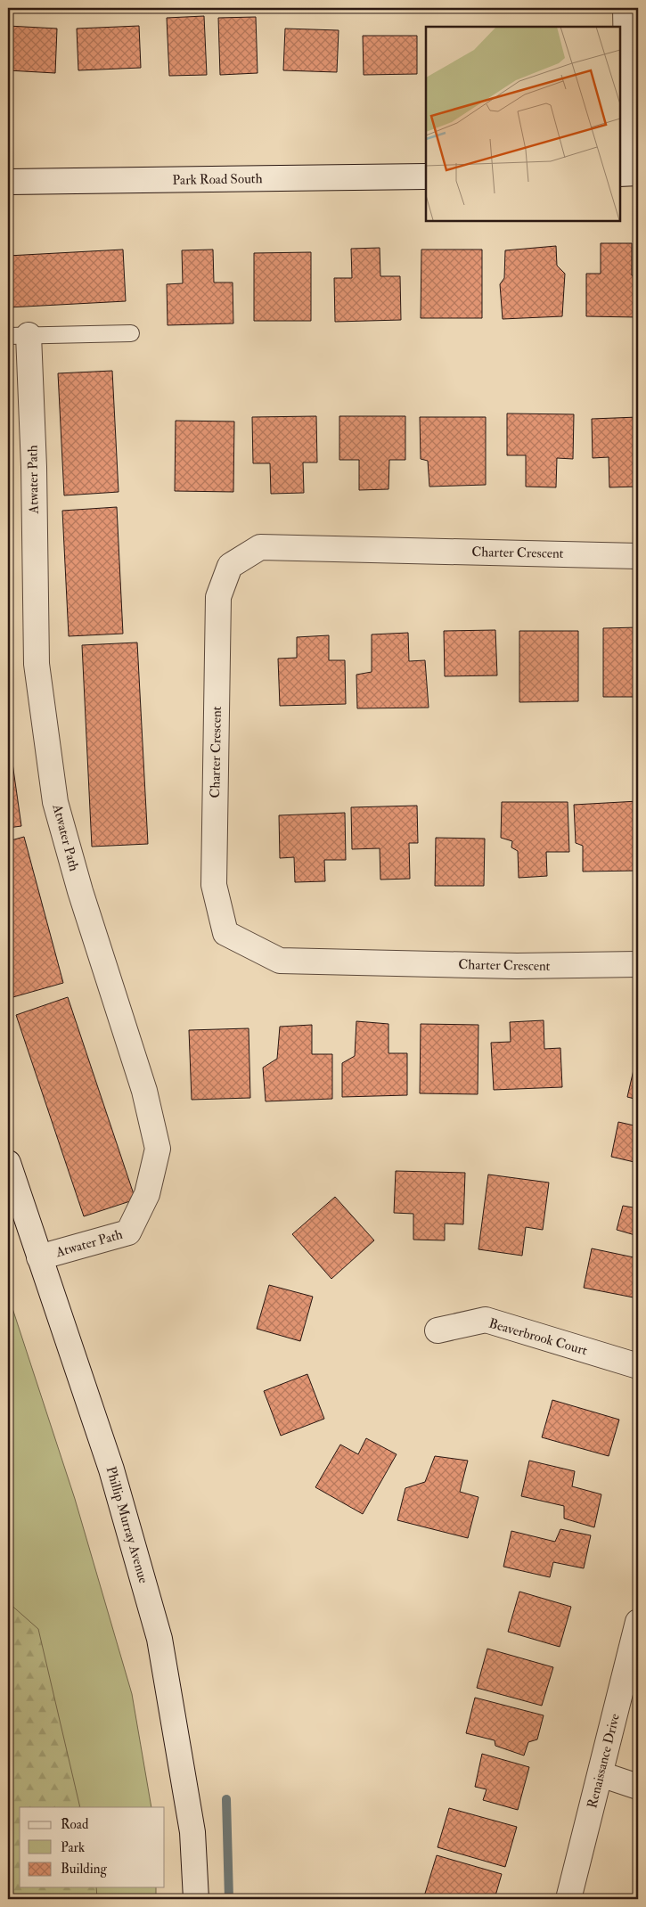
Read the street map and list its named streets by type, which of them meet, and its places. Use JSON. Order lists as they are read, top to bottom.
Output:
{
  "streets": {
    "street": [
      "Park Road South",
      "Atwater Path",
      "Charter Crescent",
      "Beaverbrook Court",
      "Phillip Murray Avenue",
      "Renaissance Drive"
    ]
  },
  "crossings": [
    ["Atwater Path", "Phillip Murray Avenue"]
  ],
  "legend": ["Road", "Park", "Building"]
}
